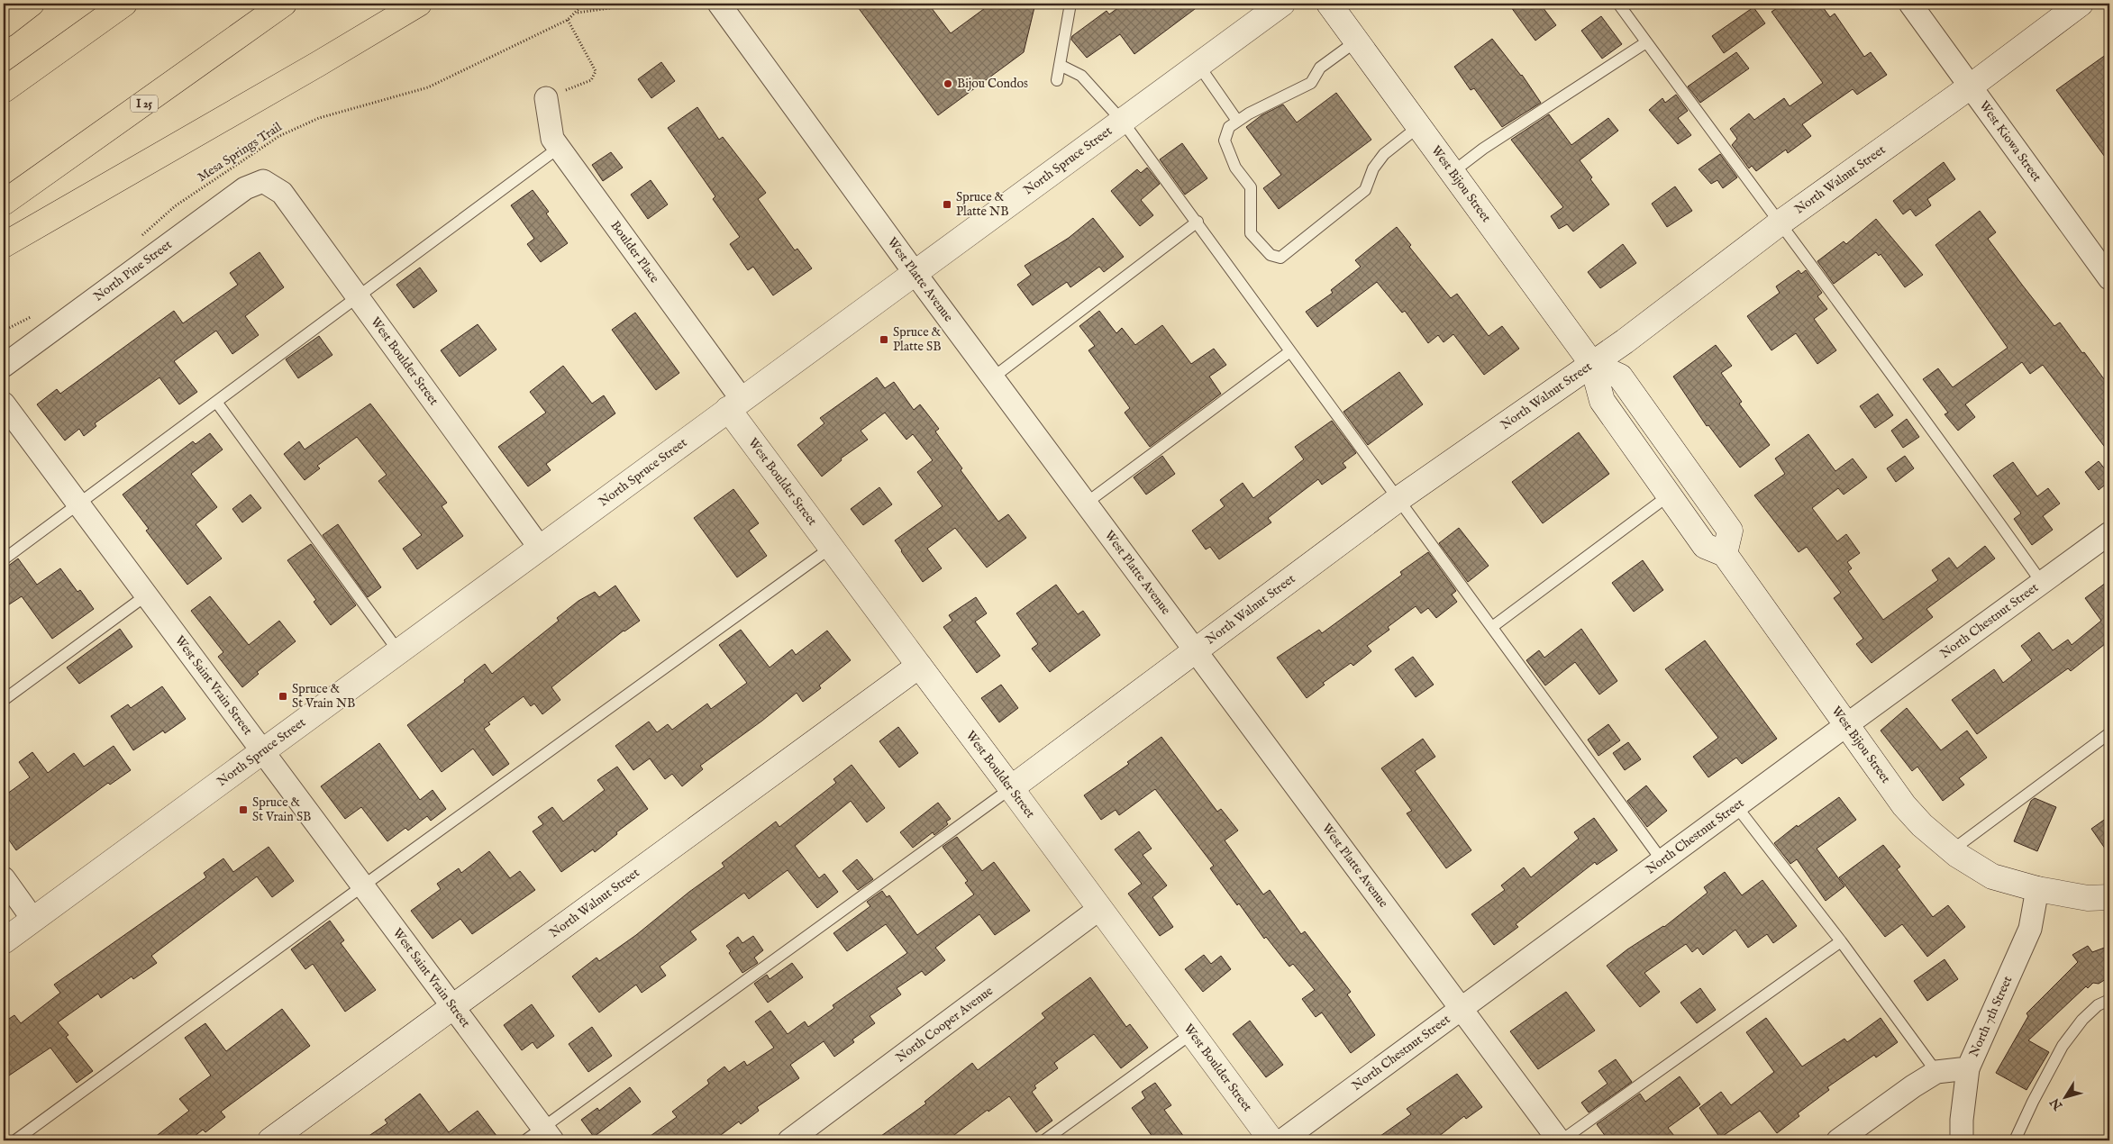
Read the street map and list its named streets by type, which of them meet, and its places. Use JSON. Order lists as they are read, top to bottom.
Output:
{
  "streets": {
    "highway": ["I 25"],
    "main road": [
      "North Spruce Street",
      "North Walnut Street",
      "West Bijou Street",
      "West Boulder Street"
    ],
    "street": [
      "West Kiowa Street",
      "Boulder Place",
      "North Pine Street",
      "West Platte Avenue",
      "North Chestnut Street",
      "West Saint Vrain Street",
      "North 7th Street",
      "North Cooper Avenue"
    ],
    "path": ["Mesa Springs Trail"]
  },
  "crossings": [
    ["West Kiowa Street", "North Walnut Street"],
    ["North Spruce Street", "Boulder Place"],
    ["North Spruce Street", "West Platte Avenue"],
    ["North Spruce Street", "West Boulder Street"],
    ["North Spruce Street", "West Saint Vrain Street"],
    ["North Walnut Street", "West Bijou Street"],
    ["North Walnut Street", "West Platte Avenue"],
    ["North Walnut Street", "West Boulder Street"],
    ["North Walnut Street", "West Saint Vrain Street"],
    ["West Bijou Street", "North Chestnut Street"],
    ["West Bijou Street", "North 7th Street"],
    ["Boulder Place", "West Boulder Street"],
    ["North Pine Street", "West Boulder Street"],
    ["West Platte Avenue", "North Chestnut Street"],
    ["West Boulder Street", "North Cooper Avenue"]
  ],
  "places": {
    "other": ["Bijou Condos"],
    "transit": [
      "Spruce & Platte NB",
      "Spruce & Platte SB",
      "Spruce & St Vrain NB",
      "Spruce & St Vrain SB"
    ]
  },
  "north": "bottom left"
}
